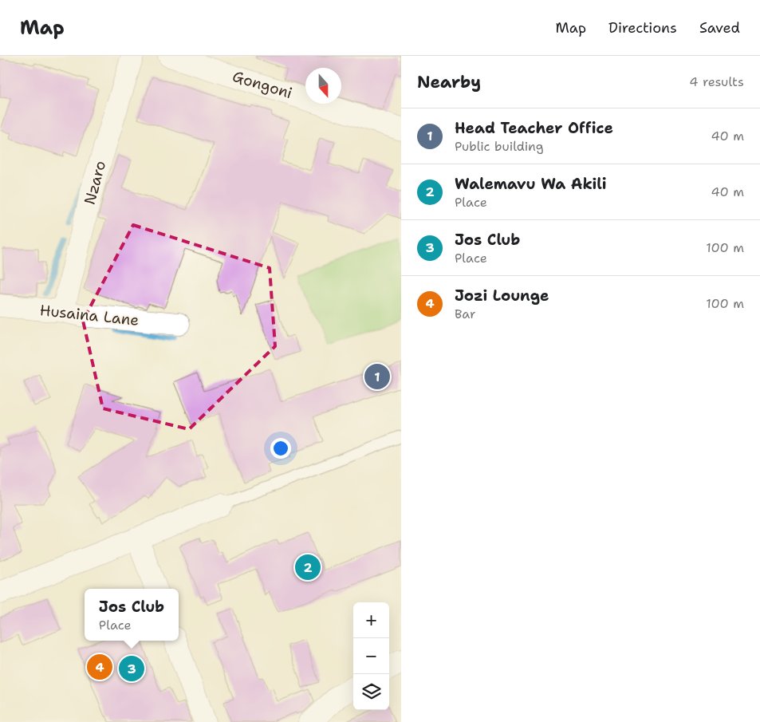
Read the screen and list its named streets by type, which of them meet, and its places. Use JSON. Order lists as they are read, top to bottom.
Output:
{
  "streets": {
    "street": ["Gongoni", "Nzaro", "Husaina Lane"]
  },
  "crossings": [
    ["Nzaro", "Husaina Lane"]
  ],
  "north": "bottom",
  "page": {
    "header": "Map",
    "nav": ["Map", "Directions", "Saved"],
    "heading": ["Nearby", "4 results"],
    "list": [
      {
        "mark": "1",
        "name": "Head Teacher Office",
        "note": "Public building",
        "value": "40 m"
      },
      {
        "mark": "2",
        "name": "Walemavu Wa Akili",
        "note": "Place",
        "value": "40 m"
      },
      {
        "mark": "3",
        "name": "Jos Club",
        "note": "Place",
        "value": "100 m"
      },
      {
        "mark": "4",
        "name": "Jozi Lounge",
        "note": "Bar",
        "value": "100 m"
      }
    ],
    "pins": [
      "1",
      "2",
      "4",
      "3"
    ],
    "popup": ["Jos Club", "Place"],
    "map_buttons": ["+", "−"]
  }
}
